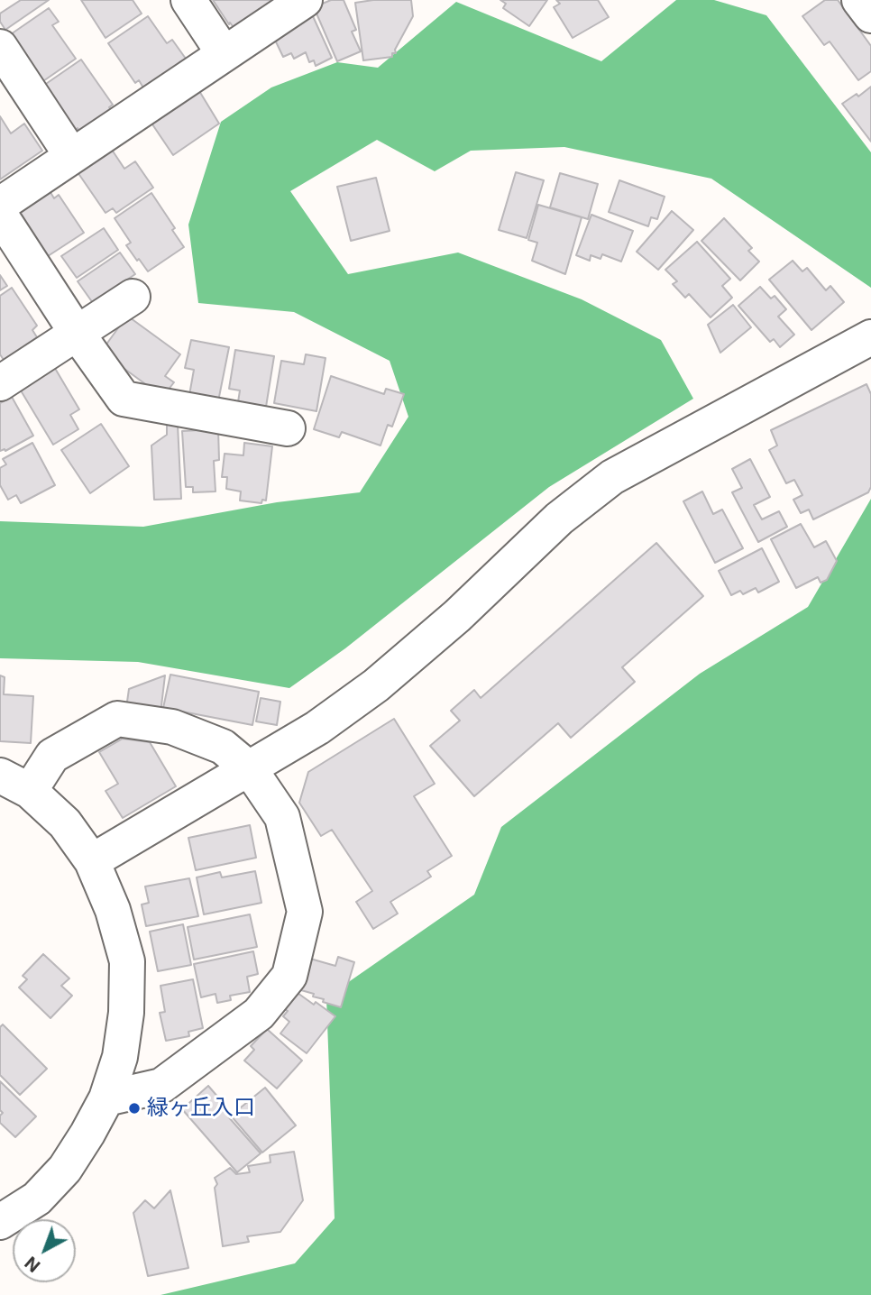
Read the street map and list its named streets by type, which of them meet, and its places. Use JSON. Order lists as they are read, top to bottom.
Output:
{
  "places": ["緑ヶ丘入口"],
  "north": "bottom left"
}
